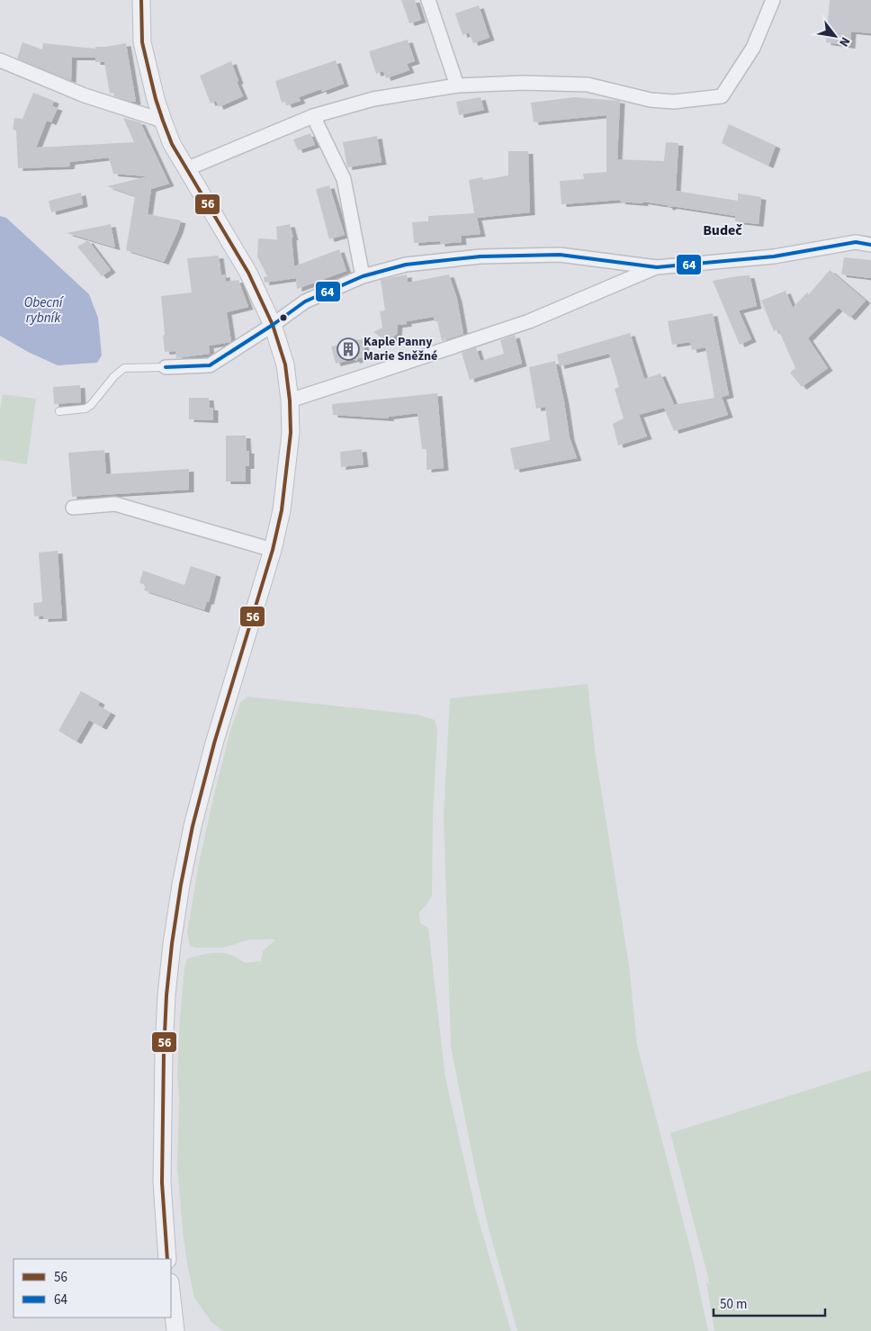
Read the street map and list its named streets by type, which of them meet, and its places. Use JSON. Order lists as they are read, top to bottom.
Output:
{
  "districts": ["Budeč"],
  "water": ["Obecní rybník"],
  "places": {
    "building": ["Kaple Panny Marie Sněžné"]
  },
  "lines": ["transit line 56", "transit line 64"],
  "legend": ["56", "64"],
  "scale_bar": "50 m",
  "north": "bottom right"
}
